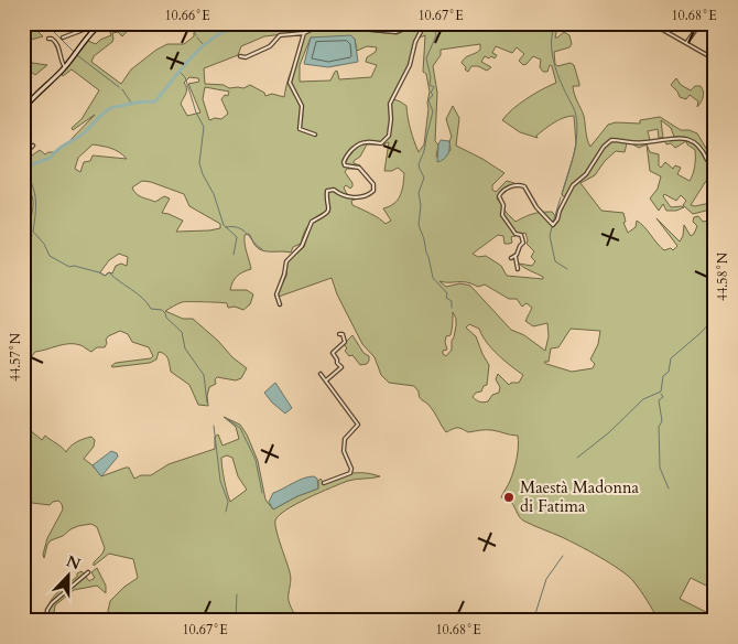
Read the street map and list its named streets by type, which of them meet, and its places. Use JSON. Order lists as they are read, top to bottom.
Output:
{
  "places": ["Maestà Madonna di Fatima"],
  "north": "top",
  "coordinates": [
    "10.66°E",
    "10.67°E",
    "10.68°E",
    "44.58°N",
    "44.57°N"
  ]
}
